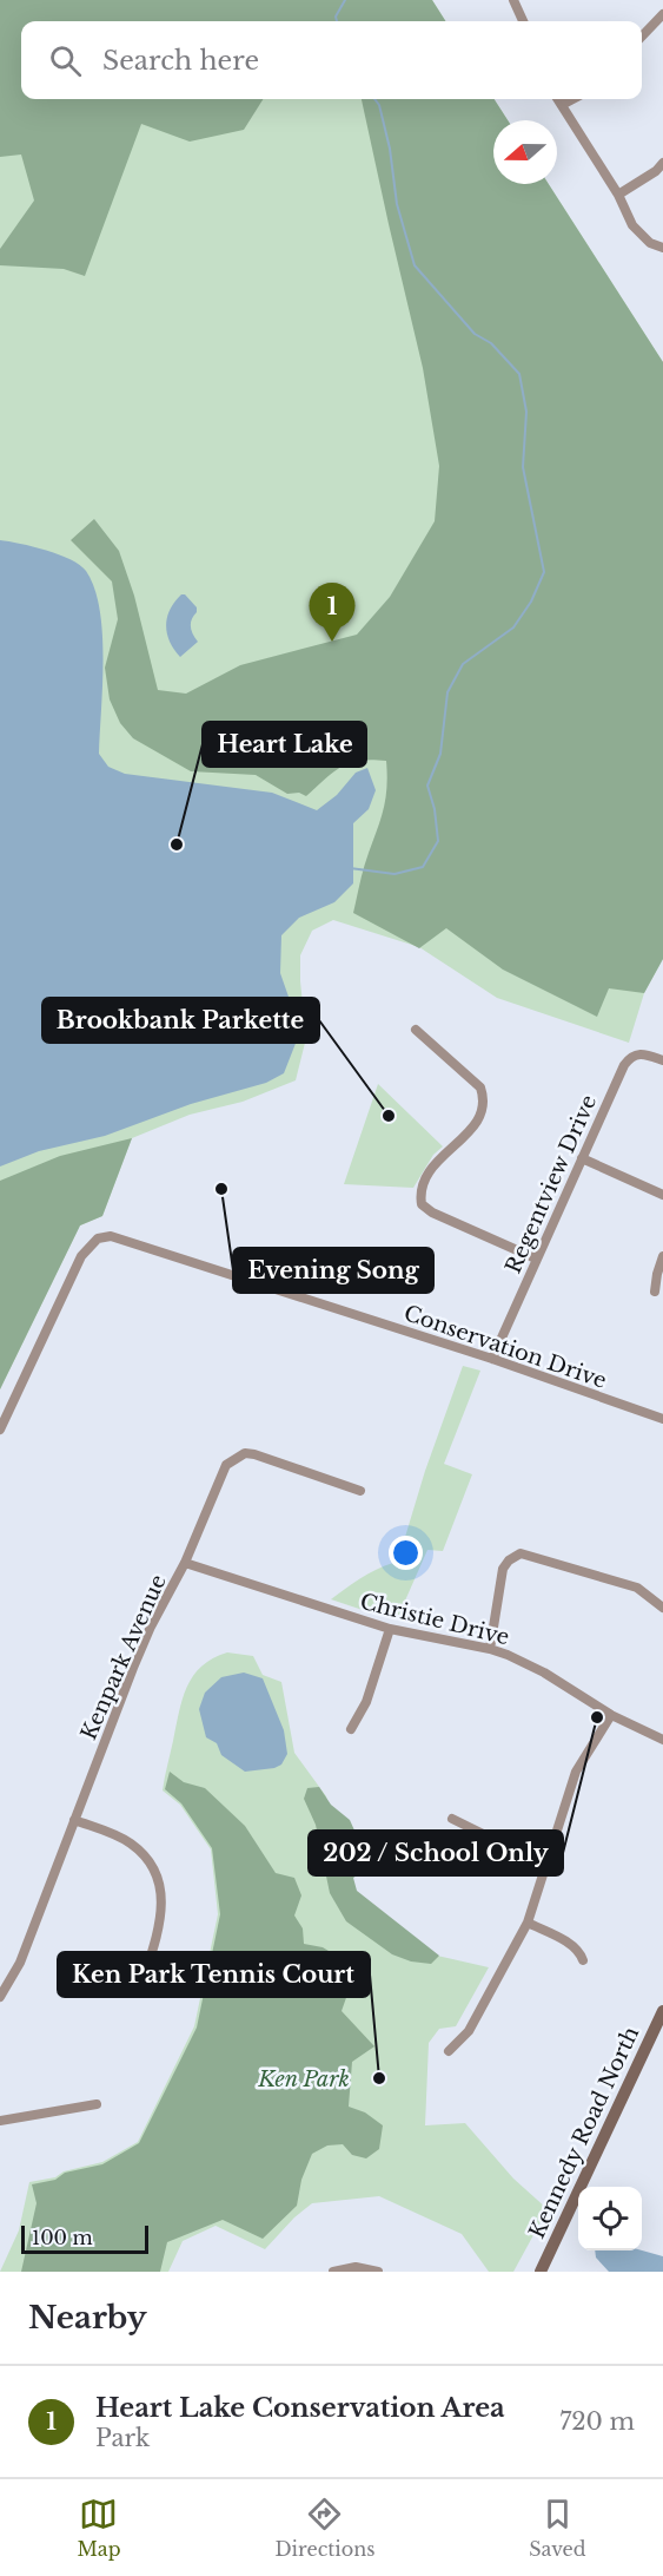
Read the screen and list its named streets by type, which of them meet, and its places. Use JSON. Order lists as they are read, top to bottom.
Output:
{
  "streets": {
    "main road": ["Kennedy Road North"],
    "street": [
      "Regentview Drive",
      "Conservation Drive",
      "Christie Drive",
      "Kenpark Avenue"
    ]
  },
  "crossings": [
    ["Regentview Drive", "Conservation Drive"],
    ["Christie Drive", "Kenpark Avenue"]
  ],
  "parks": ["Ken Park"],
  "places": [
    "Heart Lake",
    "Brookbank Parkette",
    "Evening Song",
    "202 / School Only",
    "Ken Park Tennis Court"
  ],
  "scale_bar": "100 m",
  "north": "left",
  "page": {
    "search": "Search here",
    "pins": "1",
    "scale": "100 m",
    "heading": "Nearby",
    "list": [
      {
        "mark": "1",
        "name": "Heart Lake Conservation Area",
        "note": "Park",
        "value": "720 m"
      }
    ],
    "nav": ["Map", "Directions", "Saved"]
  }
}
